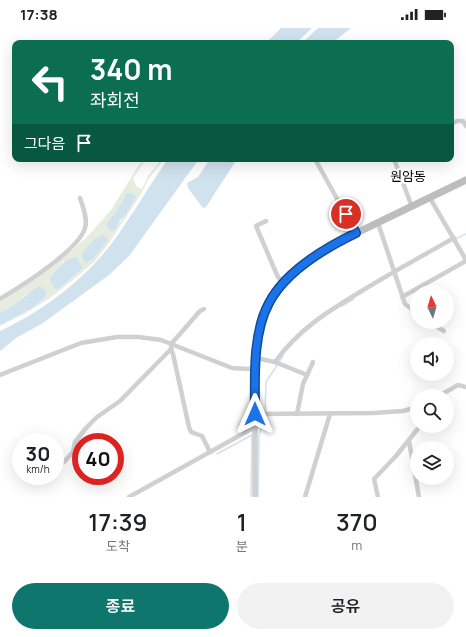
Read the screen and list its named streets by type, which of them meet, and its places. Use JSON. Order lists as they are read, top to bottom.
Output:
{
  "districts": ["원암동"],
  "north": "top",
  "page": {
    "status": "17:38",
    "turn": ["340 m", "좌회전"],
    "then": "그다음",
    "speed": "30 km/h",
    "limit": "40",
    "eta": [
      "17:39",
      "도착",
      "1",
      "분",
      "370",
      "m"
    ],
    "buttons": ["종료", "공유"]
  }
}
